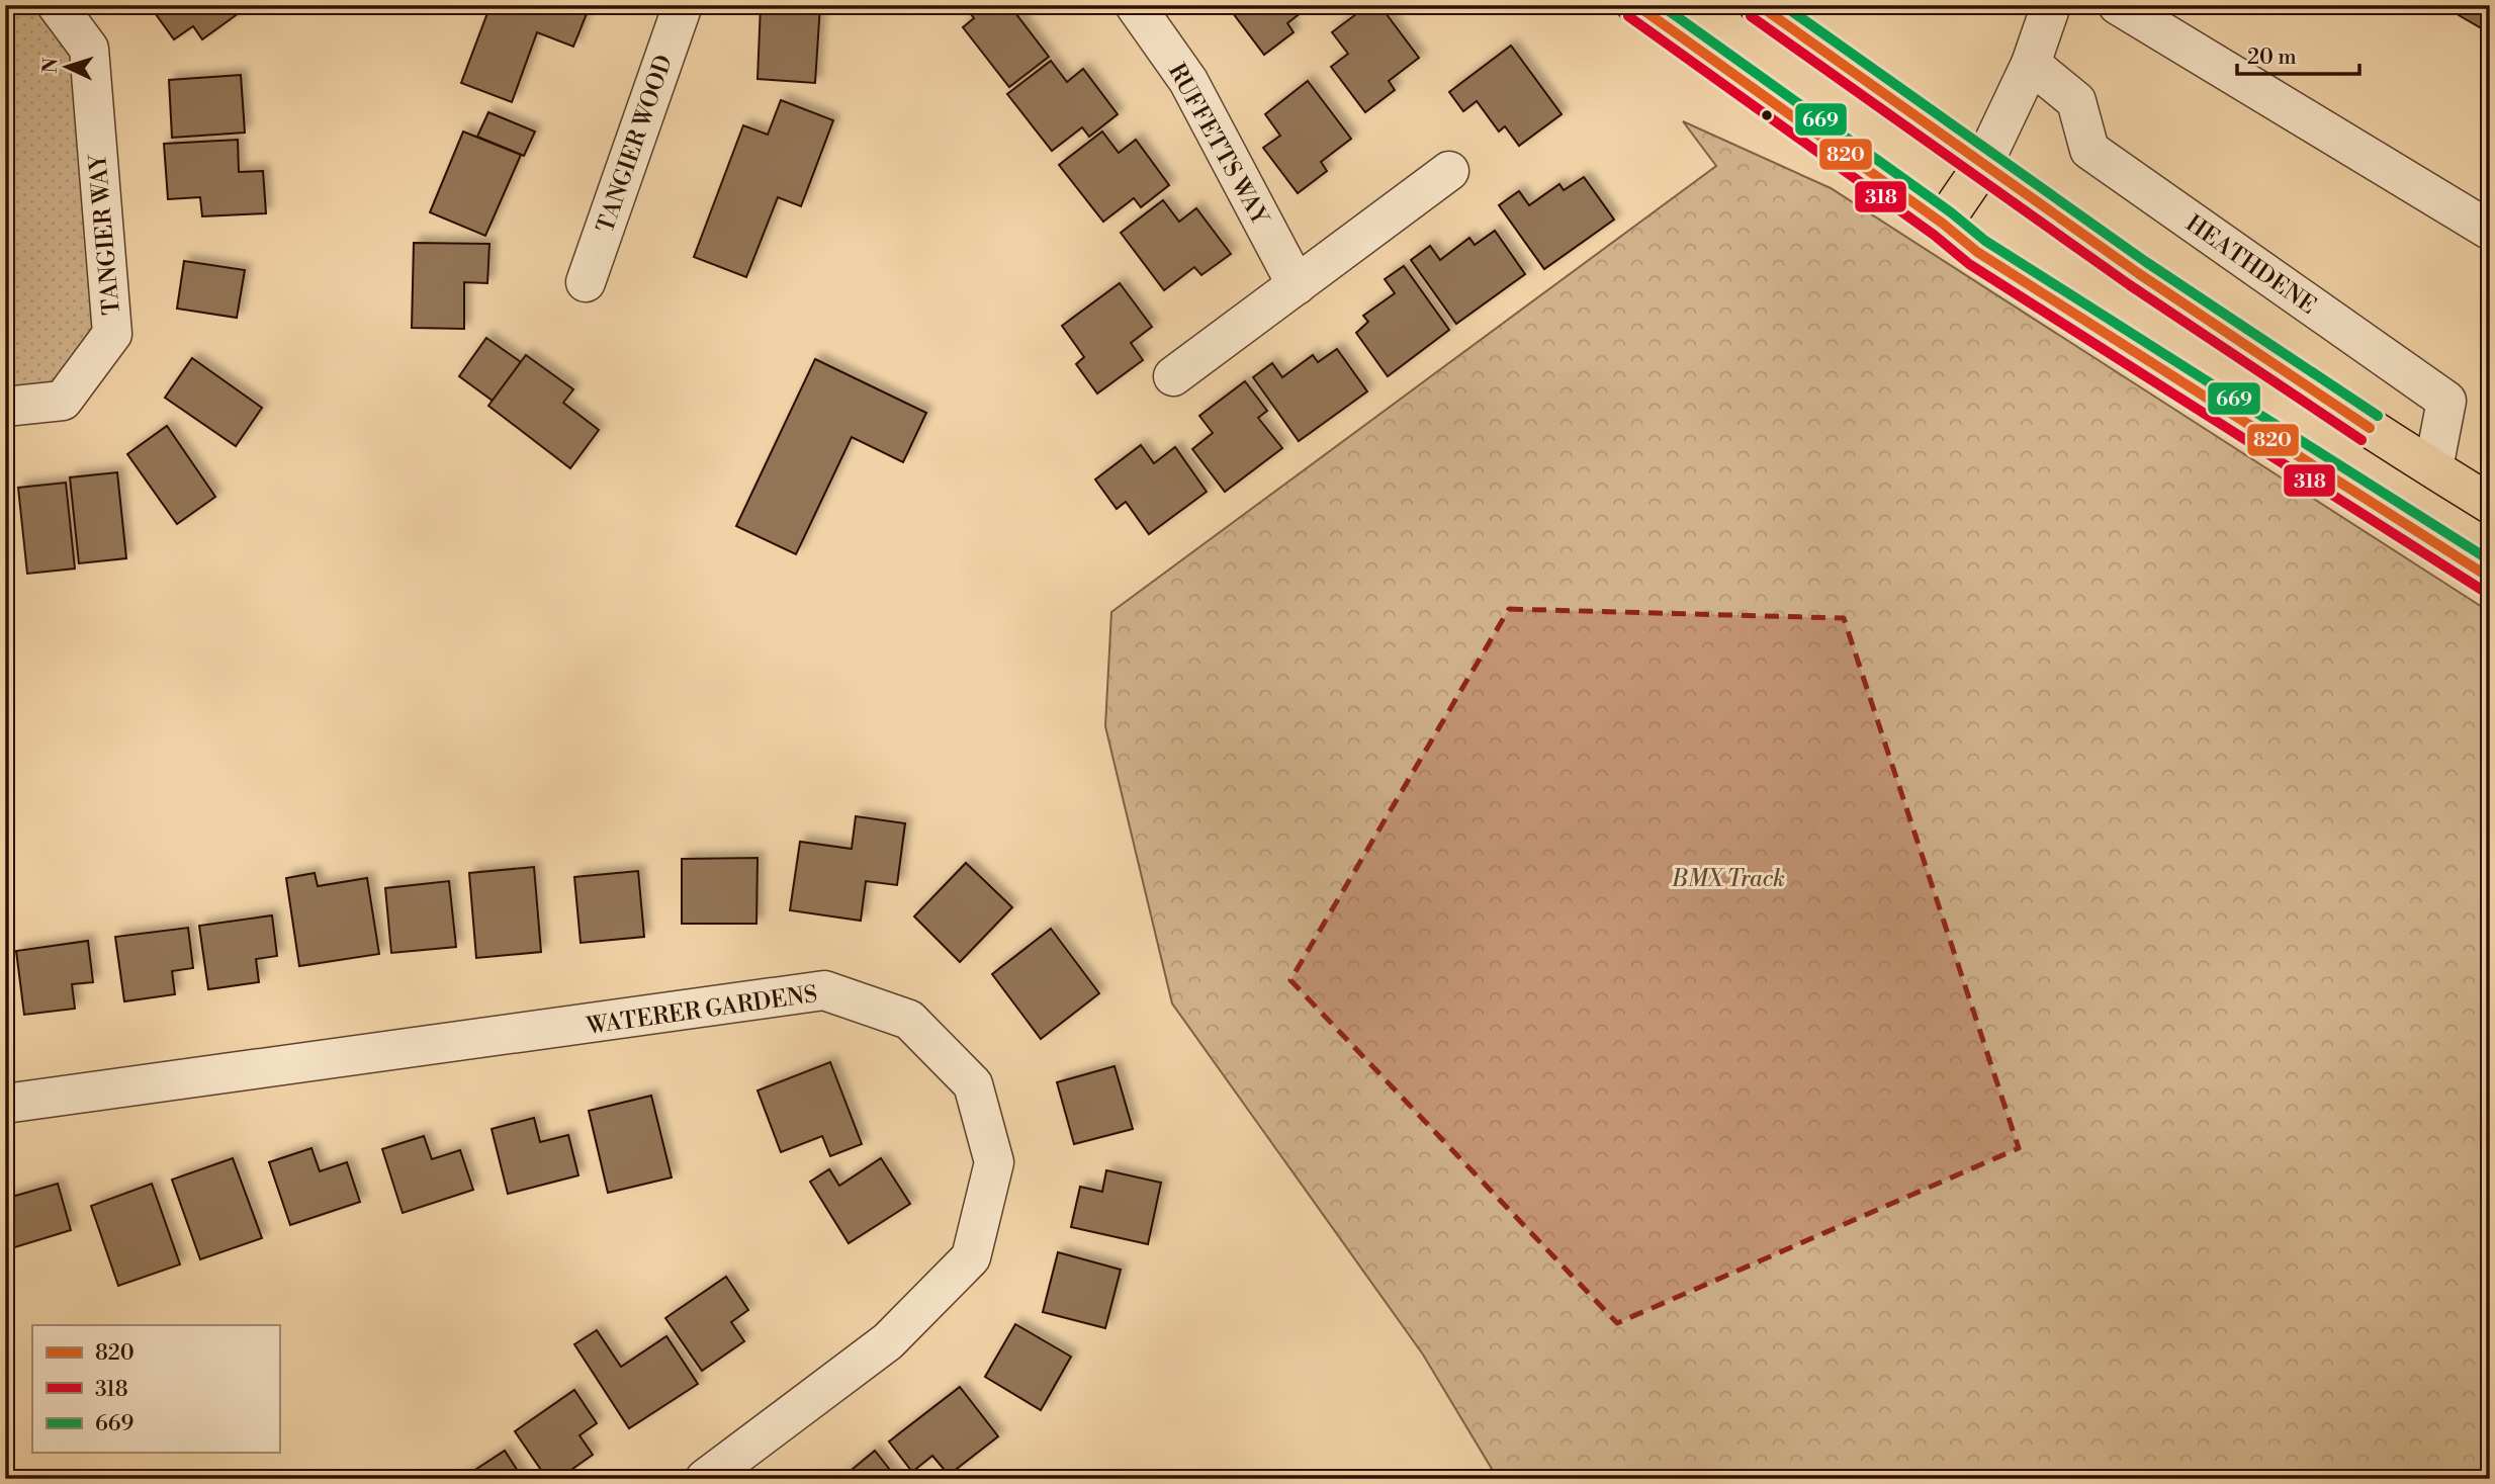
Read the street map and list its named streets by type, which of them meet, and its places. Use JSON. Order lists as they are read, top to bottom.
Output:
{
  "streets": {
    "street": [
      "TANGIER WOOD",
      "RUFFETTS WAY",
      "TANGIER WAY",
      "HEATHDENE",
      "WATERER GARDENS"
    ]
  },
  "parks": ["BMX Track"],
  "lines": ["transit line 820", "transit line 669", "transit line 318"],
  "legend": ["820", "318", "669"],
  "scale_bar": "20 m",
  "north": "left"
}
